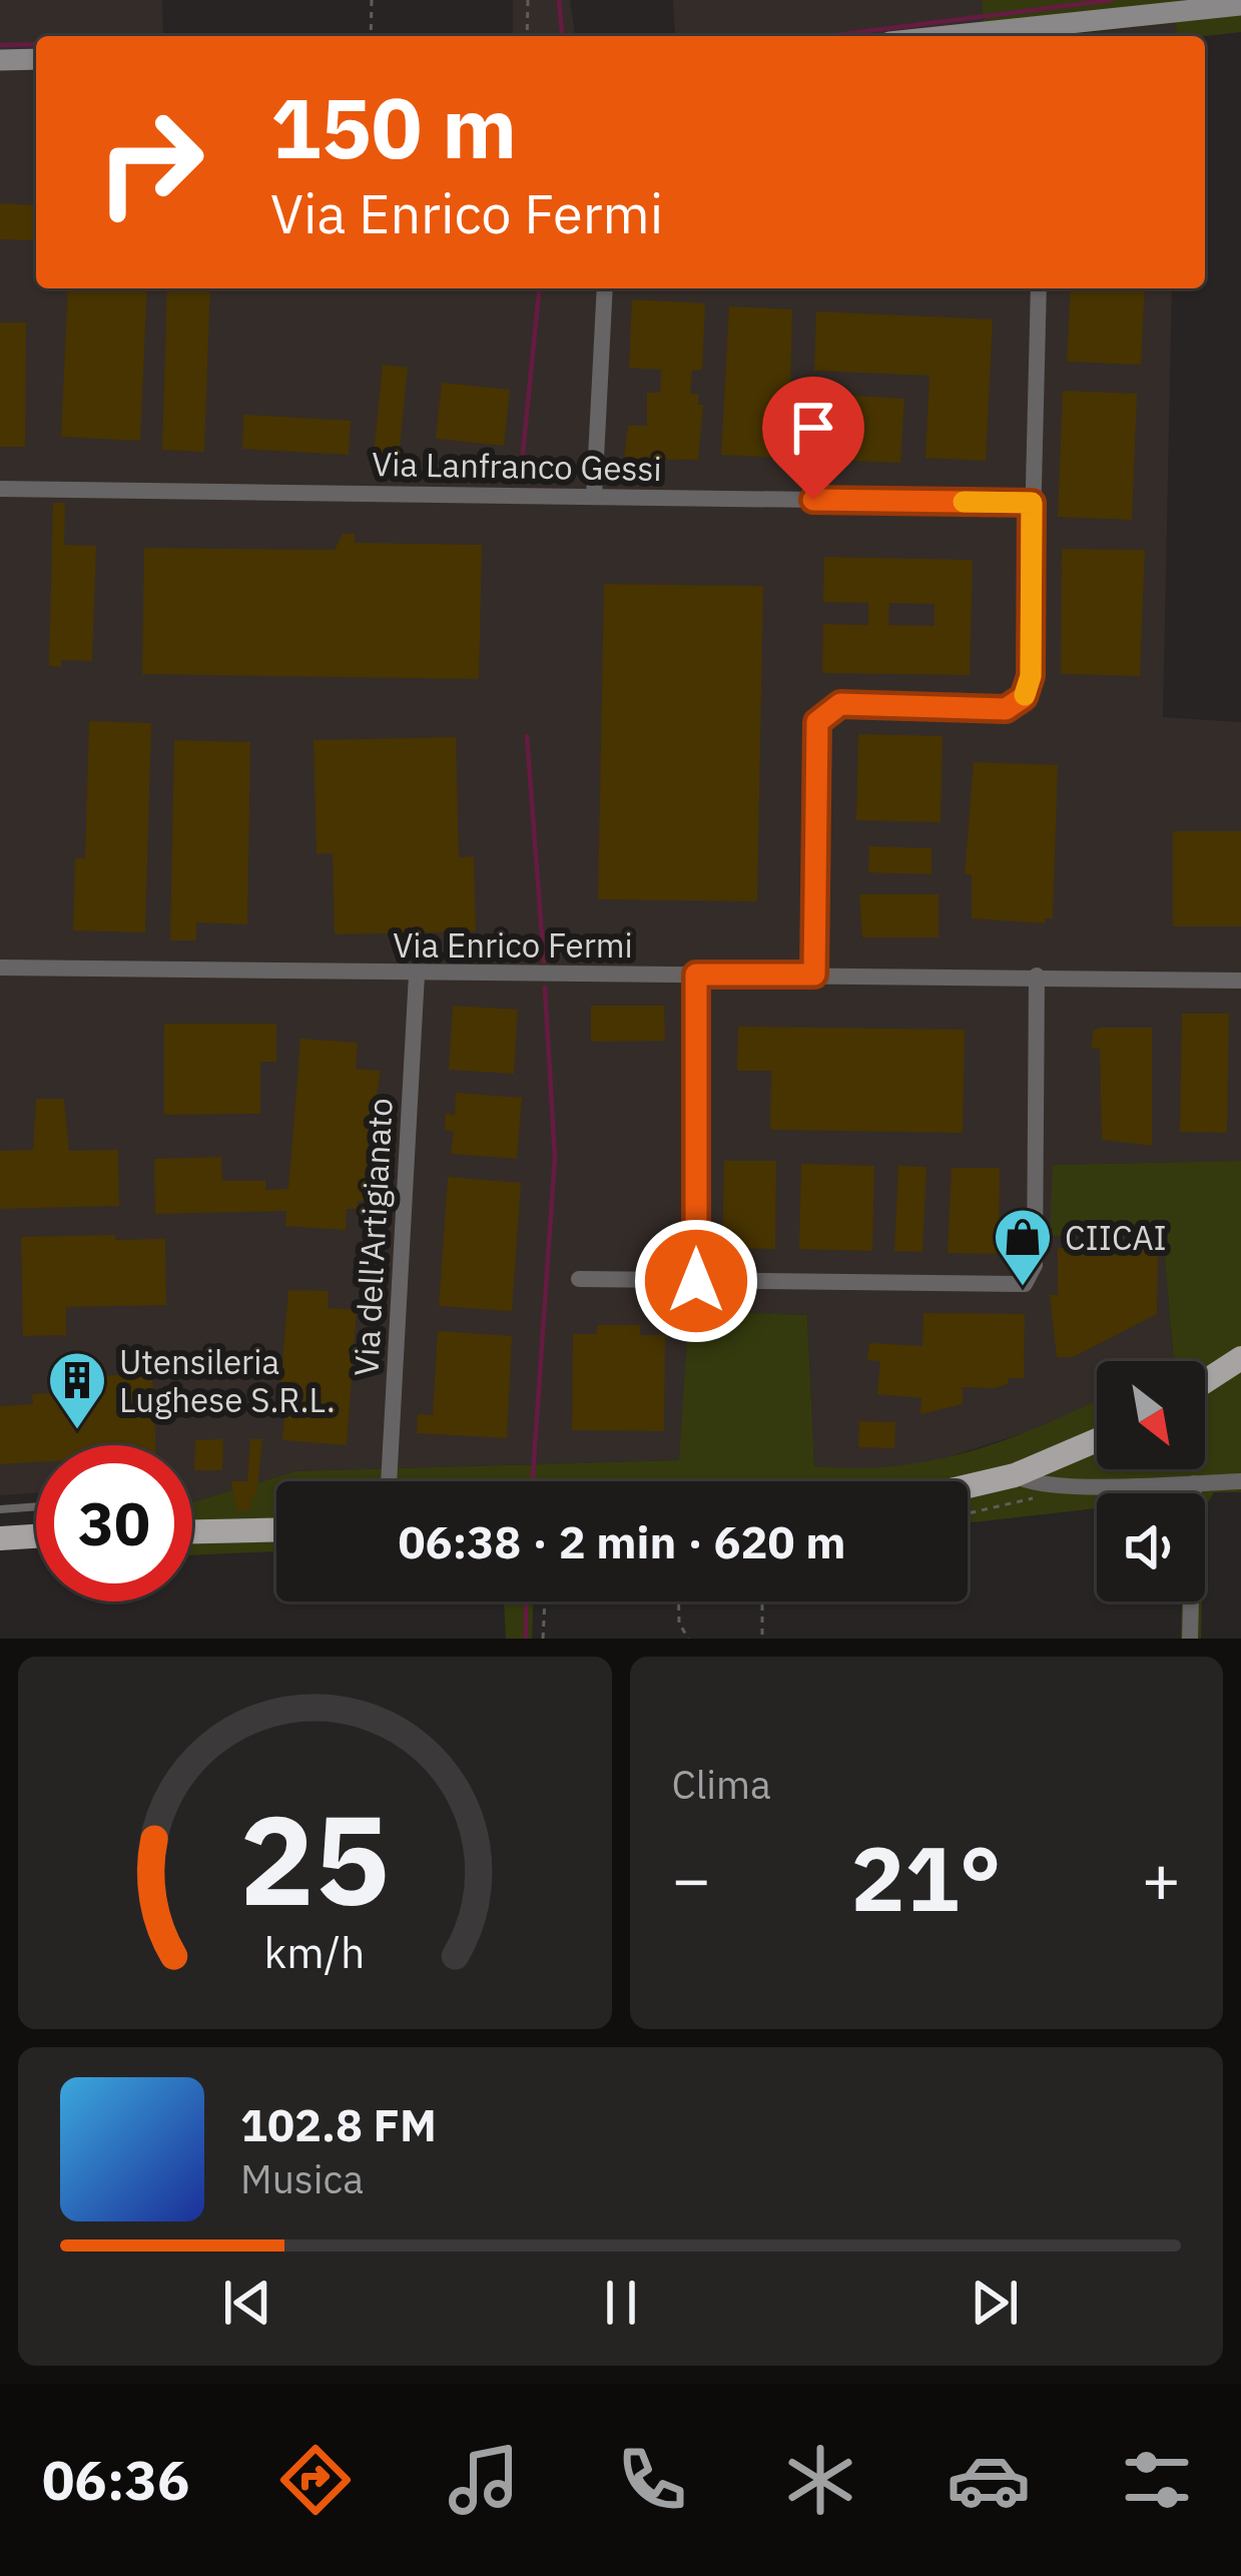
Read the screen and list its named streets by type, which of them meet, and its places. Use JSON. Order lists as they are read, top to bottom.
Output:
{
  "streets": {
    "street": ["Via Lanfranco Gessi", "Via Enrico Fermi", "Via dell'Artigianato"]
  },
  "crossings": [
    ["Via Enrico Fermi", "Via dell'Artigianato"]
  ],
  "places": {
    "shop": ["CIICAI"],
    "building": ["Utensileria Lughese S.R.L."]
  },
  "north": "bottom right",
  "page": {
    "turn": ["150 m", "Via Enrico Fermi"],
    "limit": "30",
    "trip": "06:38 · 2 min · 620 m",
    "tile": "Clima",
    "heat": ["−", "21°", "+"],
    "song": ["102.8 FM", "Musica"],
    "tabs": "06:36",
    "gauge": ["25", "km/h"]
  }
}
